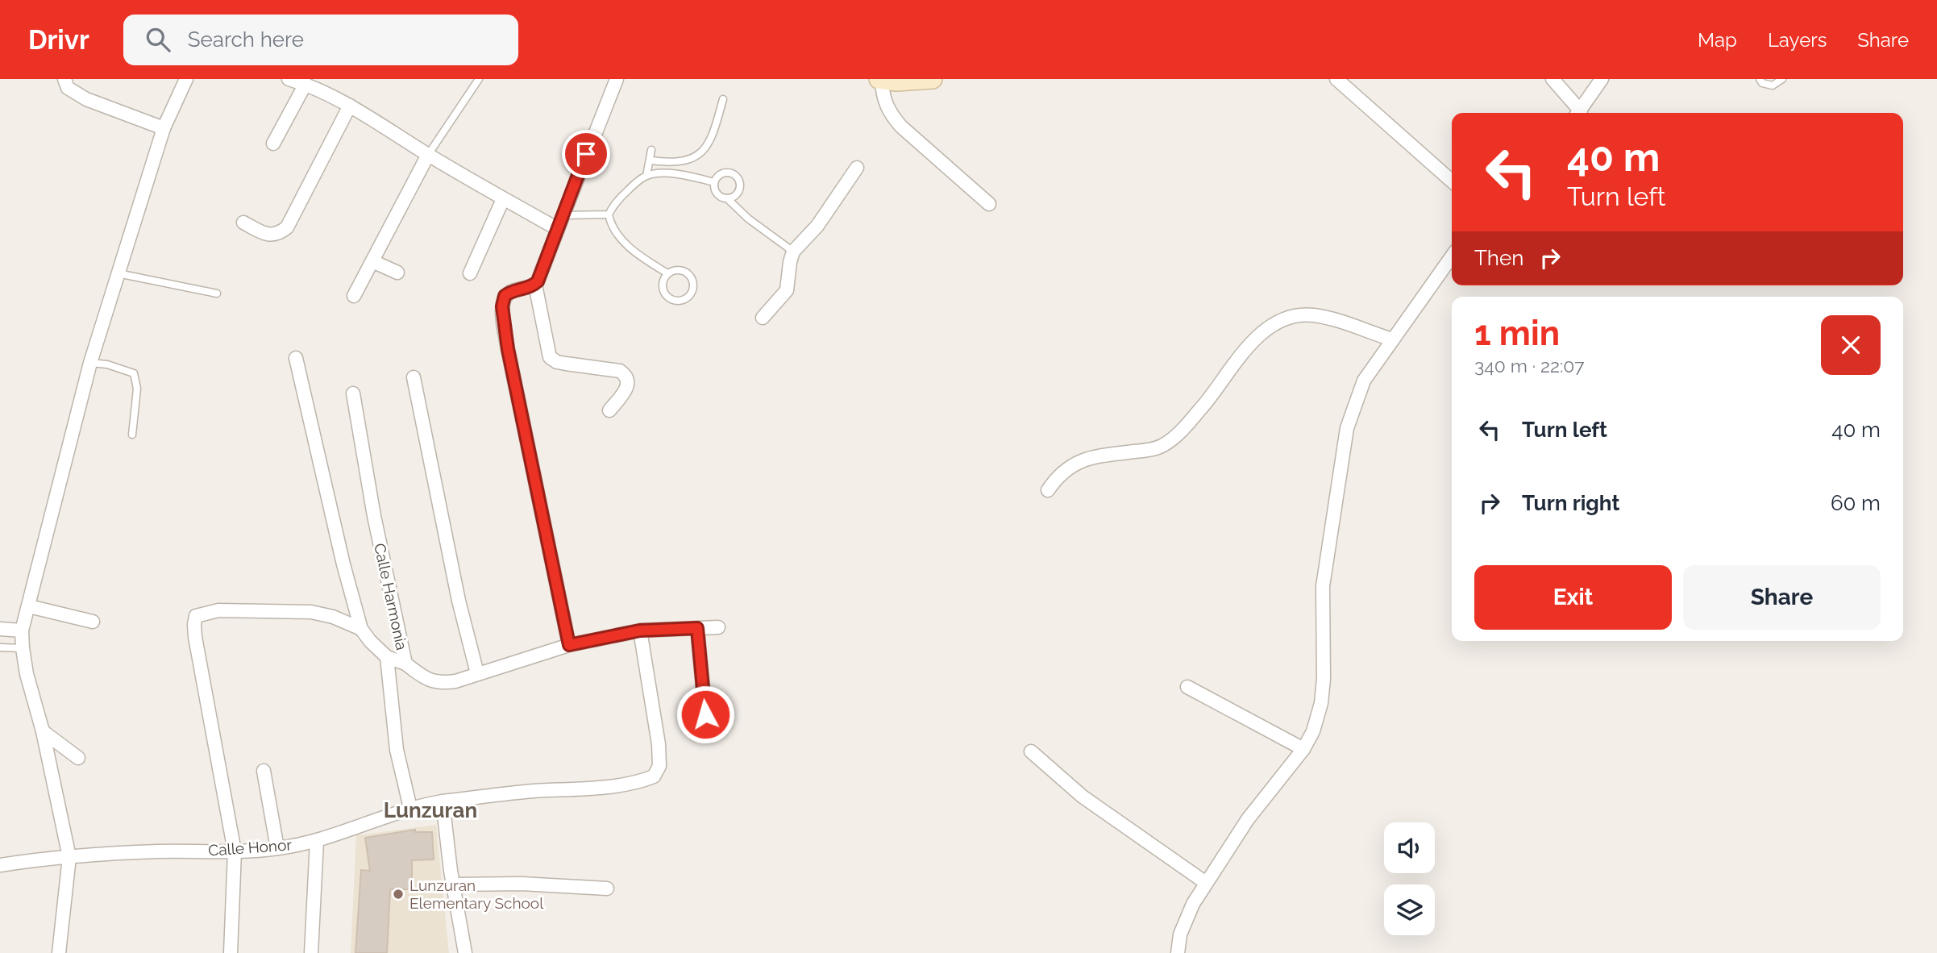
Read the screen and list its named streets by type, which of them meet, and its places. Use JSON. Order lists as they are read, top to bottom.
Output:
{
  "streets": {
    "street": ["Calle Harmonia", "Calle Honor"]
  },
  "crossings": [
    ["Calle Harmonia", "Calle Honor"]
  ],
  "districts": ["Lunzuran"],
  "places": ["Lunzuran Elementary School"],
  "page": {
    "header": "Drivr",
    "search": "Search here",
    "nav": ["Map", "Layers", "Share"],
    "turn": ["40 m", "Turn left"],
    "then": "Then",
    "heading": ["1 min", "340 m · 22:07"],
    "list": [
      {
        "name": "Turn left",
        "value": "40 m"
      },
      {
        "name": "Turn right",
        "value": "60 m"
      }
    ],
    "buttons": ["Exit", "Share"]
  }
}
